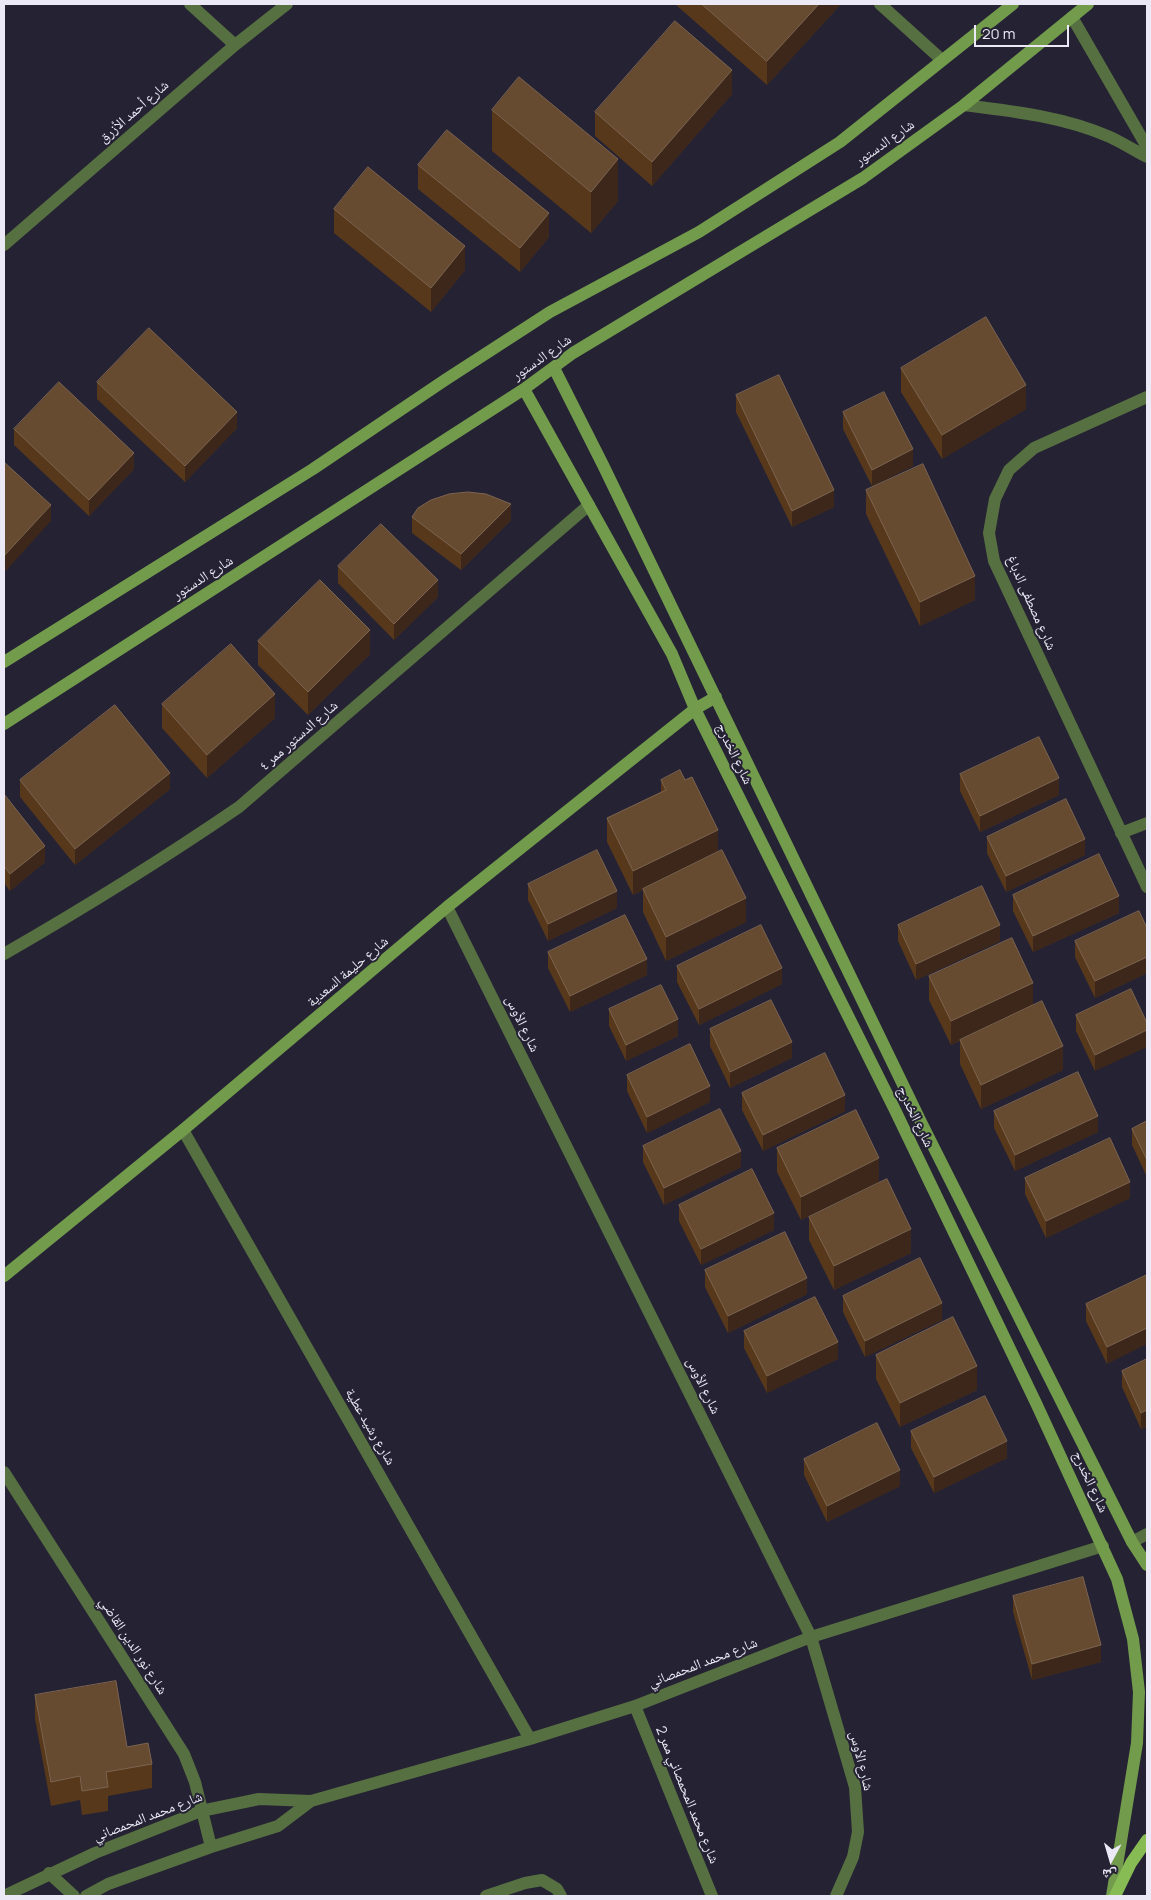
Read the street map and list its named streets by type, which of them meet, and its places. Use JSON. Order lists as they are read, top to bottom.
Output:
{
  "streets": {
    "street": [
      "شارع أحمد الأزرق",
      "شارع الدستور",
      "شارع مصطفى الدباغ",
      "شارع الدستور ممر ٤",
      "شارع الخدرج",
      "شارع حليمة السعدية",
      "شارع الأوس",
      "شارع رشيد عطية",
      "شارع نور الدين القاضي",
      "شارع محمد المحمصاني",
      "شارع محمد المحمصاني ممر 2"
    ]
  },
  "crossings": [
    ["شارع الدستور", "شارع الخدرج"],
    ["شارع الدستور ممر ٤", "شارع الخدرج"],
    ["شارع الخدرج", "شارع حليمة السعدية"],
    ["شارع الخدرج", "شارع محمد المحمصاني"],
    ["شارع حليمة السعدية", "شارع الأوس"],
    ["شارع حليمة السعدية", "شارع رشيد عطية"],
    ["شارع الأوس", "شارع محمد المحمصاني"],
    ["شارع رشيد عطية", "شارع محمد المحمصاني"],
    ["شارع نور الدين القاضي", "شارع محمد المحمصاني"],
    ["شارع محمد المحمصاني", "شارع محمد المحمصاني ممر 2"]
  ],
  "scale_bar": "20 m",
  "north": "bottom"
}
